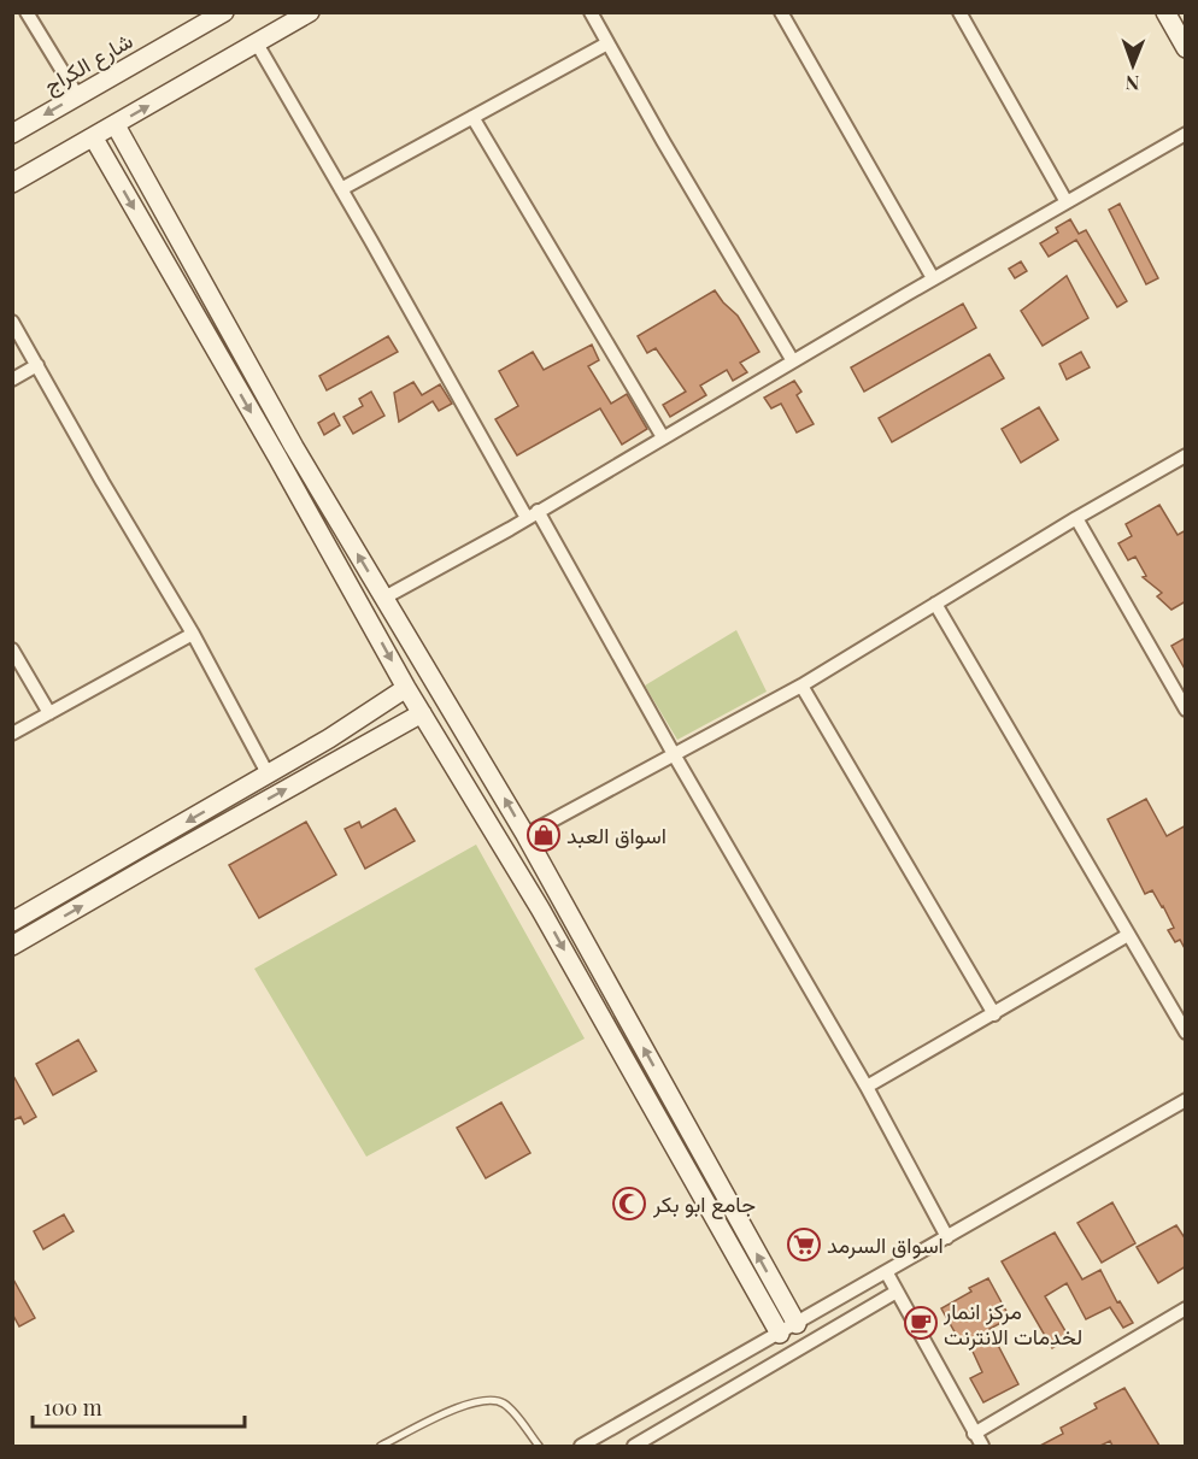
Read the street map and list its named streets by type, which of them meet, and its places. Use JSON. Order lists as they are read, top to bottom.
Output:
{
  "streets": {
    "street": ["شارع الكراج"]
  },
  "places": {
    "shop": ["اسواق العبد"],
    "mosque": ["جامع ابو بكر"],
    "supermarket": ["اسواق السرمد"],
    "cafe": ["مركز انمار لخدمات الانترنت"]
  },
  "scale_bar": "100 m",
  "north": "bottom"
}
